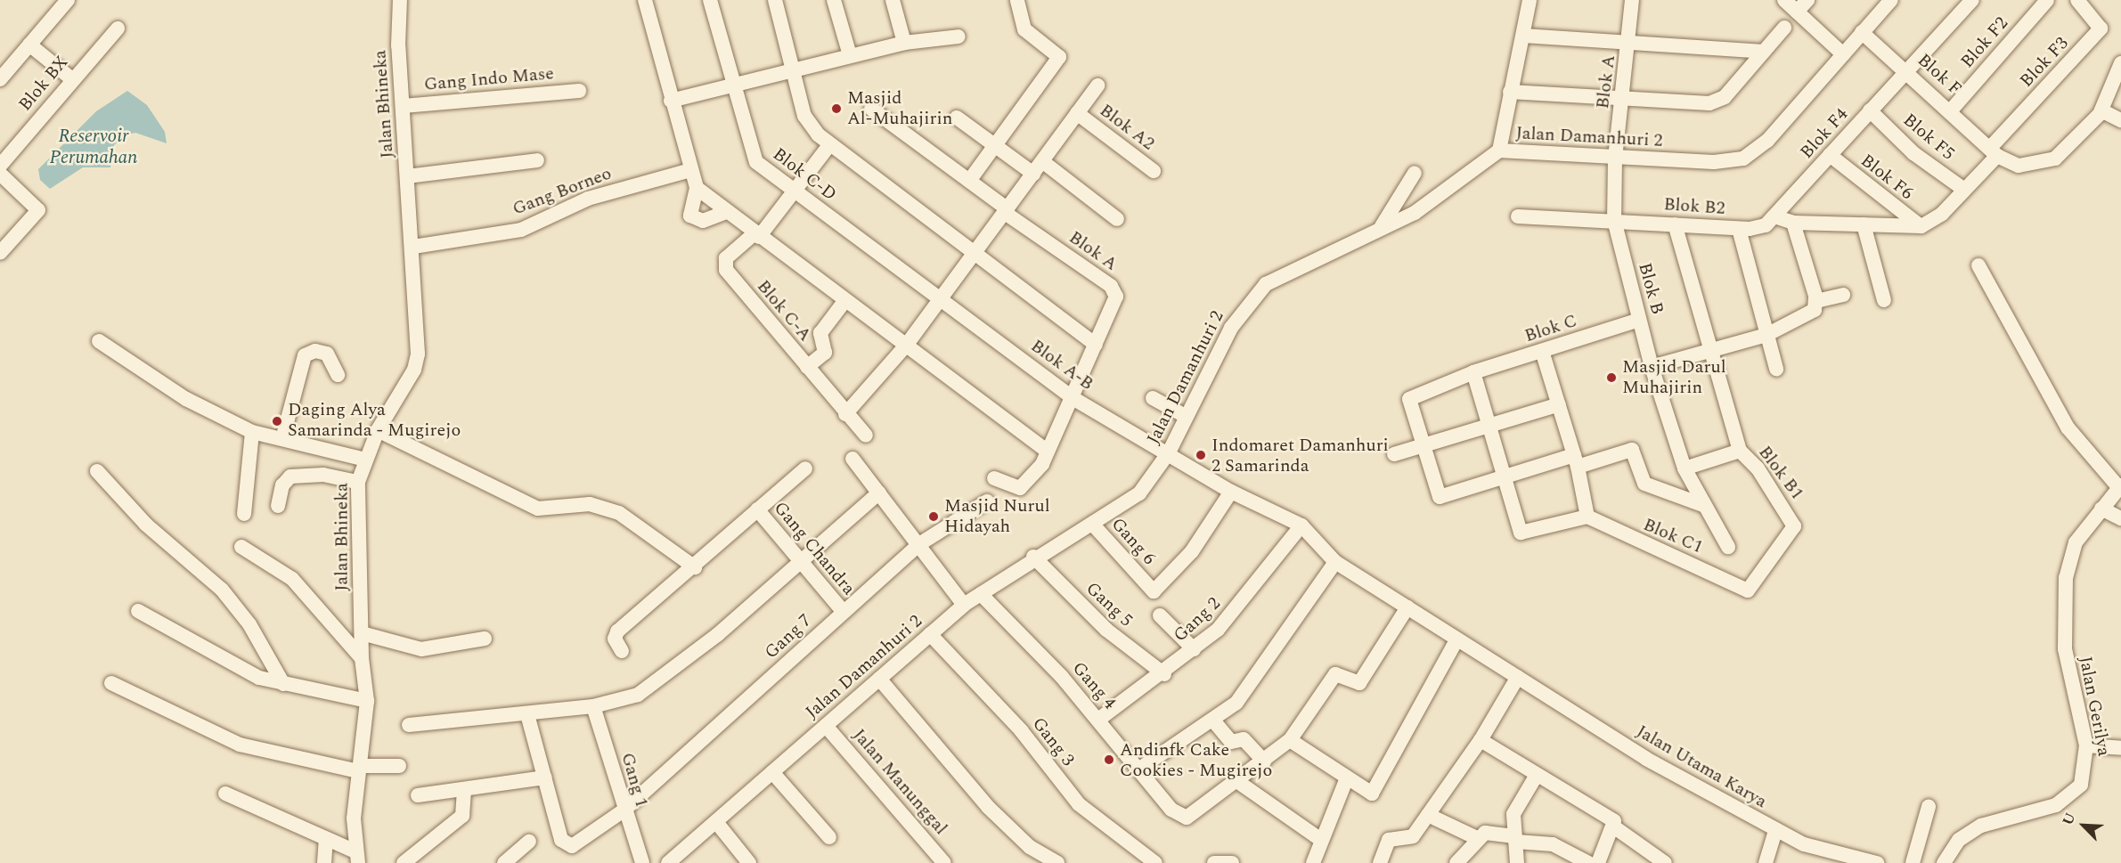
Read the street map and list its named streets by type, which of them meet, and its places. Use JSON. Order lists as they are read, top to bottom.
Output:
{
  "streets": {
    "street": [
      "Blok F2",
      "Blok F3",
      "Blok F",
      "Gang Indo Mase",
      "Blok A",
      "Blok BX",
      "Jalan Bhineka",
      "Blok A2",
      "Blok F4",
      "Jalan Damanhuri 2",
      "Blok F5",
      "Blok C-D",
      "Blok F6",
      "Gang Borneo",
      "Blok B2",
      "Blok B",
      "Blok C-A",
      "Blok C",
      "Blok A-B",
      "Blok B1",
      "Blok C1",
      "Gang 6",
      "Gang Chandra",
      "Gang 5",
      "Gang 2",
      "Gang 7",
      "Gang 4",
      "Jalan Gerilya",
      "Gang 3",
      "Jalan Utama Karya",
      "Gang 1",
      "Jalan Manunggal"
    ]
  },
  "crossings": [
    ["Blok F2", "Blok F"],
    ["Blok F3", "Blok F"],
    ["Blok F", "Blok F4"],
    ["Blok F", "Jalan Damanhuri 2"],
    ["Gang Indo Mase", "Jalan Bhineka"],
    ["Blok A", "Jalan Damanhuri 2"],
    ["Blok A", "Blok B2"],
    ["Blok A", "Blok B"],
    ["Blok A", "Blok A-B"],
    ["Jalan Bhineka", "Gang Borneo"],
    ["Blok F4", "Blok F5"],
    ["Blok F4", "Blok F6"],
    ["Blok F4", "Blok B2"],
    ["Jalan Damanhuri 2", "Blok A-B"],
    ["Jalan Damanhuri 2", "Gang 6"],
    ["Jalan Damanhuri 2", "Gang 5"],
    ["Jalan Damanhuri 2", "Gang 4"],
    ["Jalan Damanhuri 2", "Gang 3"],
    ["Jalan Damanhuri 2", "Jalan Manunggal"],
    ["Blok C-D", "Blok A-B"],
    ["Blok B2", "Blok B"],
    ["Blok B2", "Blok B1"],
    ["Blok B", "Blok C"],
    ["Blok A-B", "Gang 6"],
    ["Blok A-B", "Gang 2"],
    ["Blok A-B", "Jalan Utama Karya"],
    ["Blok B1", "Blok C1"],
    ["Gang Chandra", "Gang 7"],
    ["Gang 5", "Gang 2"],
    ["Gang 2", "Gang 4"],
    ["Gang 2", "Jalan Utama Karya"],
    ["Gang 7", "Gang 1"]
  ],
  "water": ["Reservoir Perumahan"],
  "places": [
    "Masjid Al-Muhajirin",
    "Masjid Darul Muhajirin",
    "Daging Alya Samarinda - Mugirejo",
    "Indomaret Damanhuri 2 Samarinda",
    "Masjid Nurul Hidayah",
    "Andinfk Cake Cookies - Mugirejo"
  ],
  "north": "top left"
}
